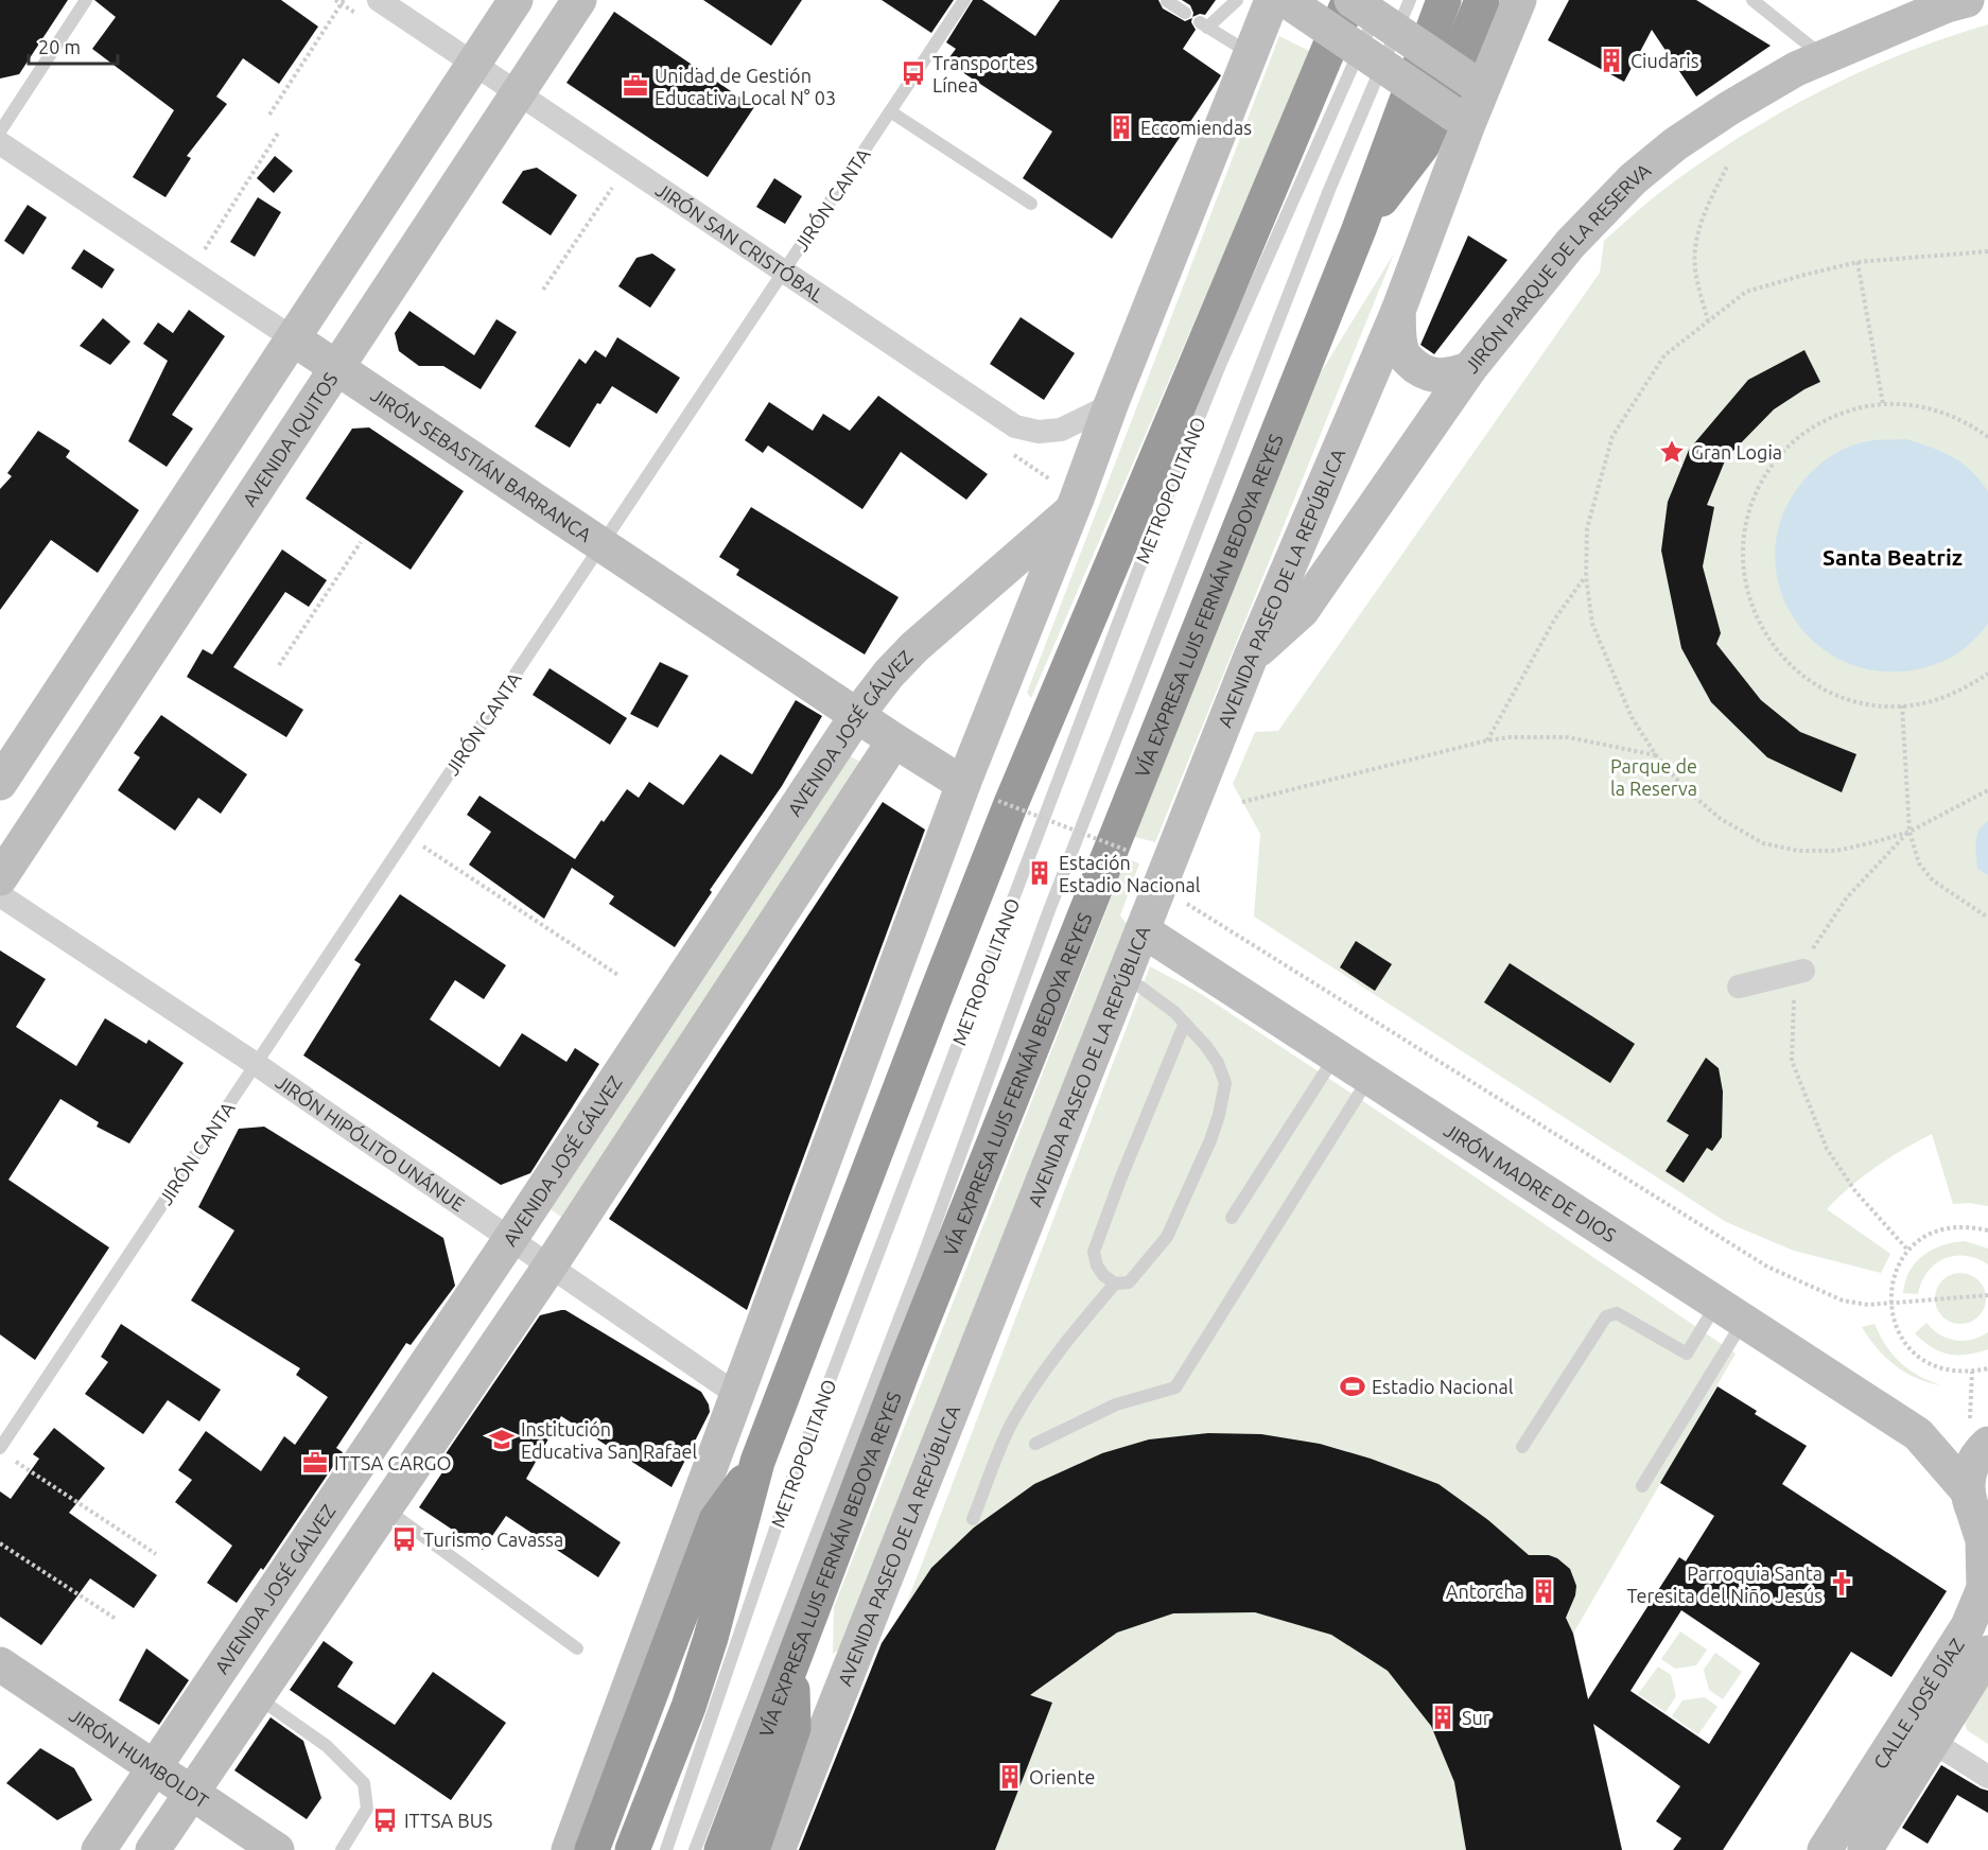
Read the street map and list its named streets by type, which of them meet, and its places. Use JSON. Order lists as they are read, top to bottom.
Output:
{
  "streets": {
    "highway": ["VÍA EXPRESA LUIS FERNÁN BEDOYA REYES"],
    "street": [
      "JIRÓN SAN CRISTÓBAL",
      "JIRÓN PARQUE DE LA RESERVA",
      "AVENIDA IQUITOS",
      "JIRÓN SEBASTIÁN BARRANCA",
      "AVENIDA PASEO DE LA REPÚBLICA",
      "AVENIDA JOSÉ GÁLVEZ",
      "JIRÓN HIPÓLITO UNÁNUE",
      "JIRÓN MADRE DE DIOS",
      "CALLE JOSÉ DÍAZ",
      "JIRÓN HUMBOLDT"
    ],
    "lane": ["JIRÓN CANTA", "METROPOLITANO"]
  },
  "crossings": [
    ["JIRÓN CANTA", "JIRÓN SAN CRISTÓBAL"],
    ["JIRÓN CANTA", "JIRÓN SEBASTIÁN BARRANCA"],
    ["JIRÓN CANTA", "JIRÓN HIPÓLITO UNÁNUE"],
    ["JIRÓN SAN CRISTÓBAL", "AVENIDA IQUITOS"],
    ["JIRÓN PARQUE DE LA RESERVA", "AVENIDA PASEO DE LA REPÚBLICA"],
    ["AVENIDA IQUITOS", "JIRÓN SEBASTIÁN BARRANCA"],
    ["JIRÓN SEBASTIÁN BARRANCA", "AVENIDA JOSÉ GÁLVEZ"],
    ["AVENIDA PASEO DE LA REPÚBLICA", "JIRÓN MADRE DE DIOS"],
    ["AVENIDA JOSÉ GÁLVEZ", "JIRÓN HIPÓLITO UNÁNUE"],
    ["AVENIDA JOSÉ GÁLVEZ", "JIRÓN HUMBOLDT"],
    ["JIRÓN MADRE DE DIOS", "CALLE JOSÉ DÍAZ"]
  ],
  "districts": ["Santa Beatriz"],
  "parks": ["Parque de la Reserva"],
  "places": {
    "building": [
      "Ciudaris",
      "Eccomiendas",
      "Estación Estadio Nacional",
      "Antorcha",
      "Sur",
      "Oriente"
    ],
    "bus stop": ["Transportes Línea", "Turismo Cavassa", "ITTSA BUS"],
    "office": ["Unidad de Gestión Educativa Local N° 03", "ITTSA CARGO"],
    "place": ["Gran Logia"],
    "sports": ["Estadio Nacional"],
    "school or university": ["Institución Educativa San Rafael"],
    "church": ["Parroquia Santa Teresita del Niño Jesús"]
  },
  "scale_bar": "20 m"
}
